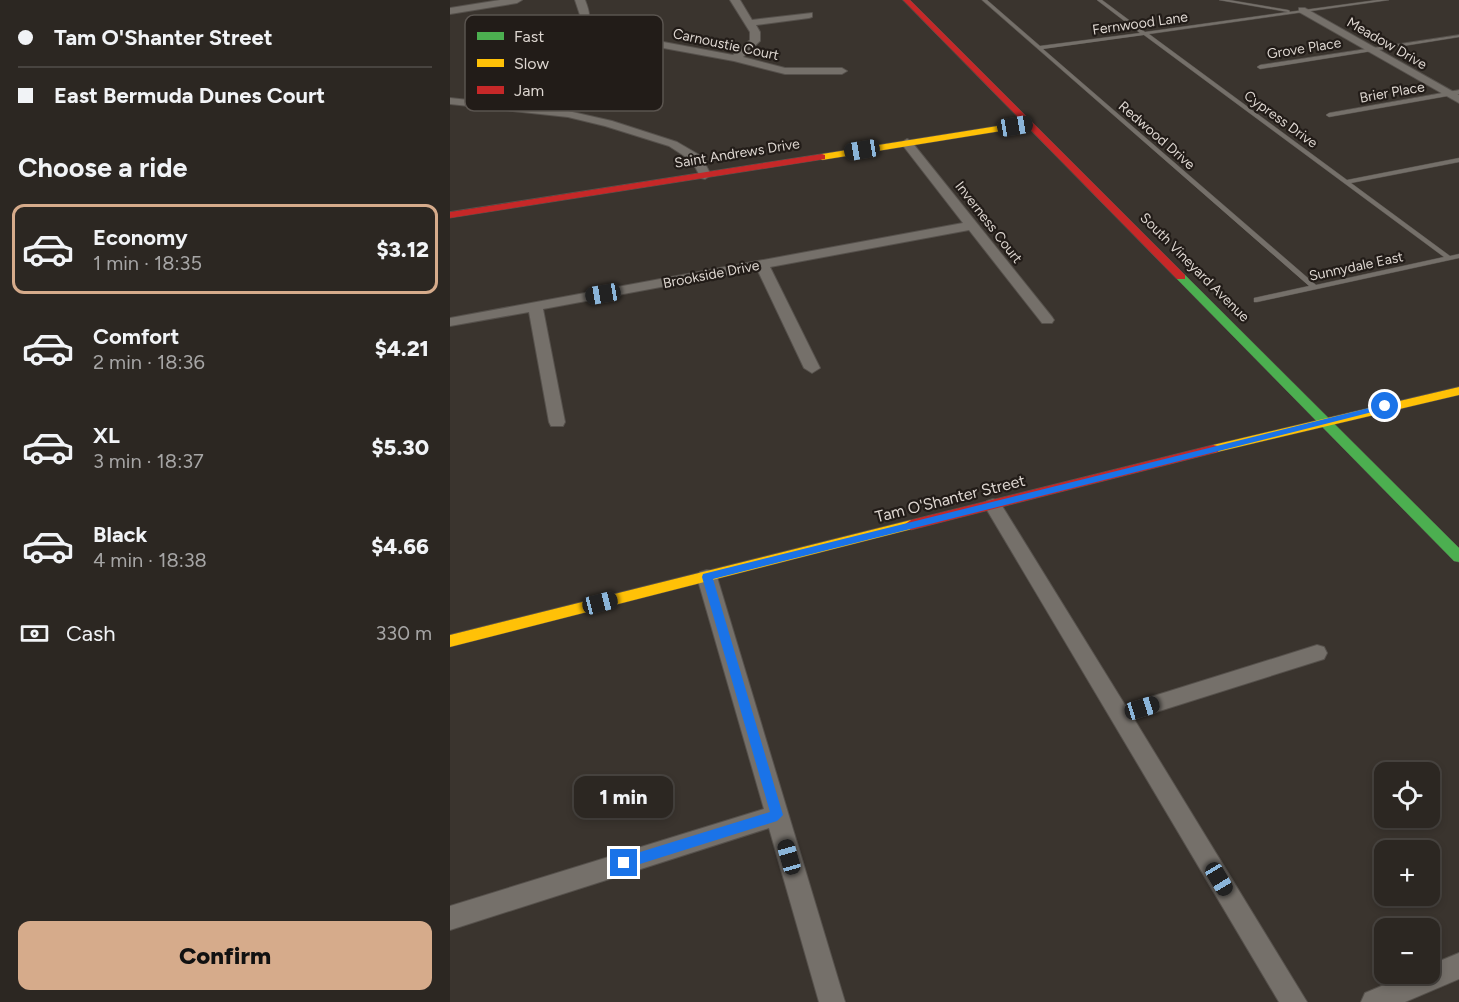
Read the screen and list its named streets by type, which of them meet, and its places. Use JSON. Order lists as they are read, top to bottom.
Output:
{
  "streets": {
    "street": [
      "Meadow Drive",
      "Carnoustie Court",
      "Saint Andrews Drive",
      "Inverness Court",
      "South Vineyard Avenue",
      "Brookside Drive",
      "Tam O'Shanter Street"
    ],
    "lane": [
      "Fernwood Lane",
      "Grove Place",
      "Brier Place",
      "Cypress Drive",
      "Redwood Drive",
      "Sunnydale East"
    ]
  },
  "crossings": [
    ["Fernwood Lane", "Meadow Drive"],
    ["Fernwood Lane", "Cypress Drive"],
    ["Fernwood Lane", "Redwood Drive"],
    ["Meadow Drive", "Grove Place"],
    ["Meadow Drive", "Brier Place"],
    ["Cypress Drive", "Sunnydale East"],
    ["Redwood Drive", "Sunnydale East"],
    ["Saint Andrews Drive", "Inverness Court"],
    ["Saint Andrews Drive", "South Vineyard Avenue"],
    ["Inverness Court", "Brookside Drive"],
    ["South Vineyard Avenue", "Tam O'Shanter Street"]
  ],
  "legend": ["Fast", "Slow", "Jam"],
  "page": {
    "banner": ["Tam O'Shanter Street", "East Bermuda Dunes Court"],
    "heading": "Choose a ride",
    "list": [
      {
        "name": "Economy",
        "note": "1 min · 18:35",
        "value": "$3.12"
      },
      {
        "name": "Comfort",
        "note": "2 min · 18:36",
        "value": "$4.21"
      },
      {
        "name": "XL",
        "note": "3 min · 18:37",
        "value": "$5.30"
      },
      {
        "name": "Black",
        "note": "4 min · 18:38",
        "value": "$4.66"
      }
    ],
    "pay": ["Cash", "330 m"],
    "map_buttons": ["+", "−"],
    "bubble": "1 min",
    "buttons": "Confirm"
  }
}
